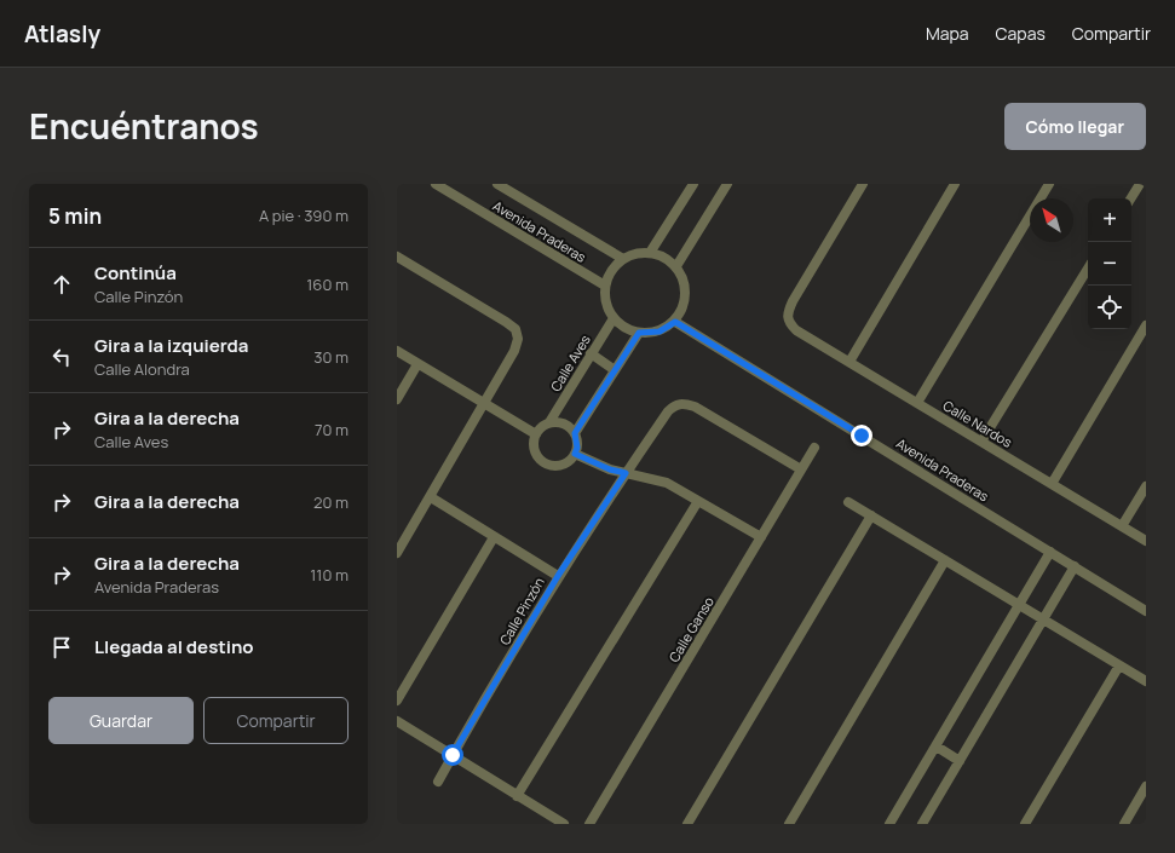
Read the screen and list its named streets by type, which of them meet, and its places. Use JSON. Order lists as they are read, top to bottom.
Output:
{
  "streets": {
    "street": [
      "Avenida Praderas",
      "Calle Aves",
      "Calle Nardos",
      "Calle Pinzón",
      "Calle Ganso"
    ]
  },
  "crossings": [
    ["Avenida Praderas", "Calle Aves"],
    ["Calle Pinzón", "Calle Ganso"]
  ],
  "north": "top left",
  "page": {
    "header": "Atlasly",
    "nav": ["Mapa", "Capas", "Compartir"],
    "title": "Encuéntranos",
    "buttons": [
      "Cómo llegar",
      ["Guardar", "Compartir"]
    ],
    "heading": ["5 min", "A pie · 390 m"],
    "map_buttons": ["+", "−"],
    "list": [
      ["Continúa", "Calle Pinzón", "160 m"],
      ["Gira a la izquierda", "Calle Alondra", "30 m"],
      ["Gira a la derecha", "Calle Aves", "70 m"],
      ["Gira a la derecha", "20 m"],
      ["Gira a la derecha", "Avenida Praderas", "110 m"],
      "Llegada al destino"
    ]
  }
}
